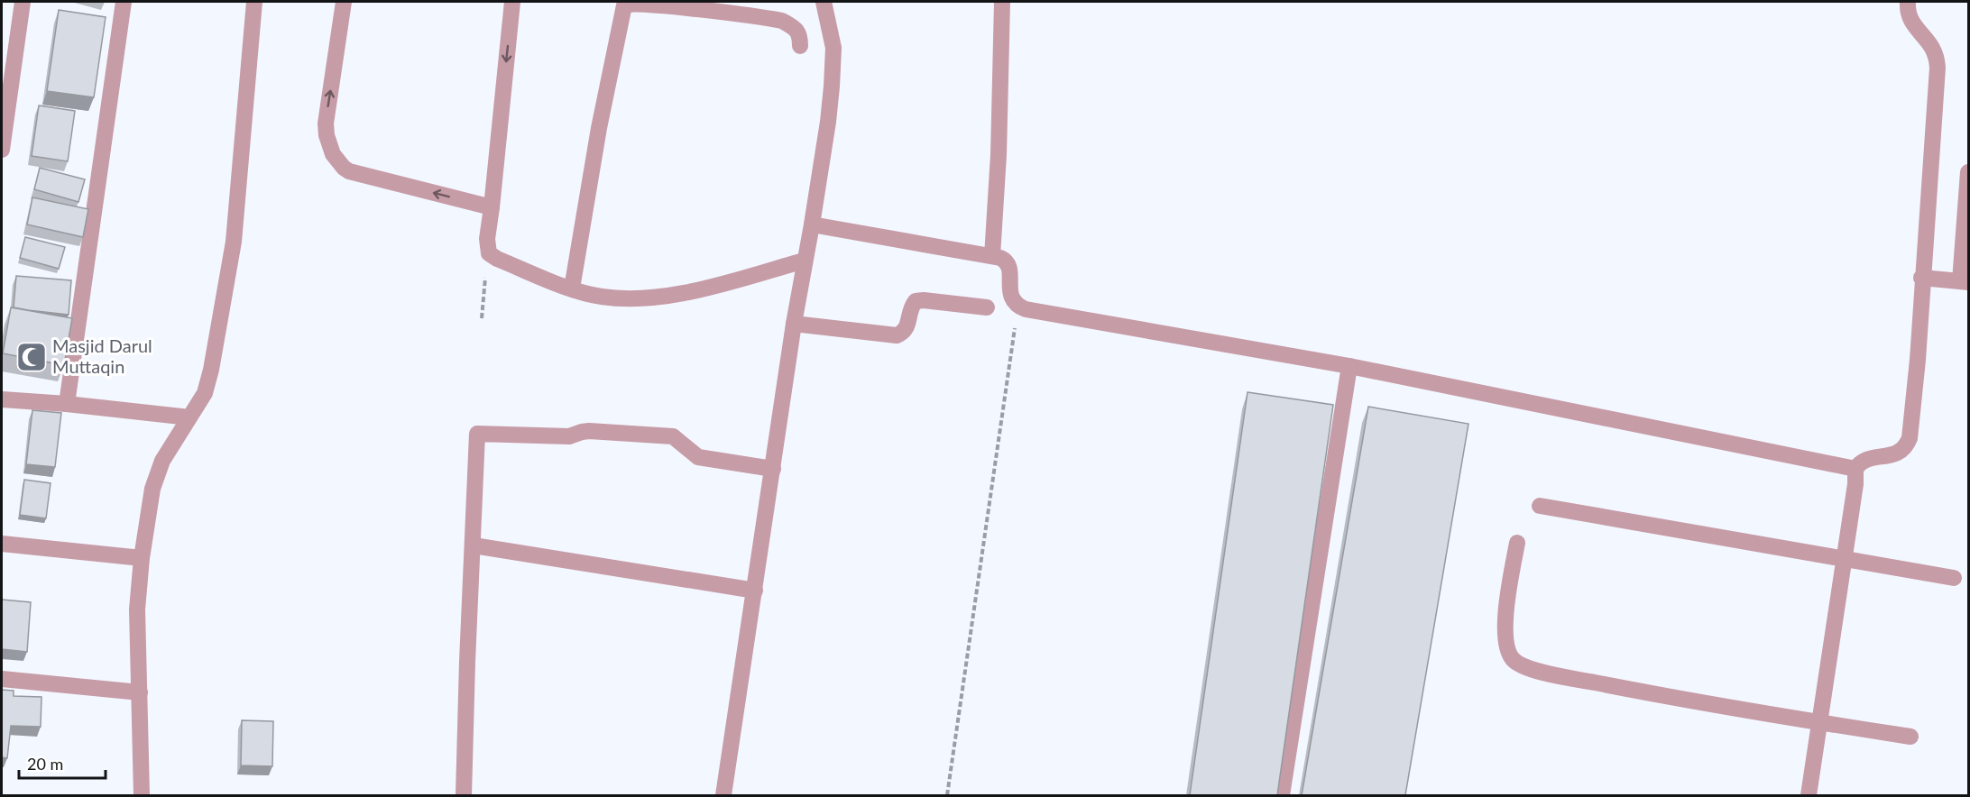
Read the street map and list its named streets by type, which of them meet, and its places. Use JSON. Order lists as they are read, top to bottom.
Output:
{
  "places": {
    "mosque": ["Masjid Darul Muttaqin"]
  },
  "scale_bar": "20 m"
}
